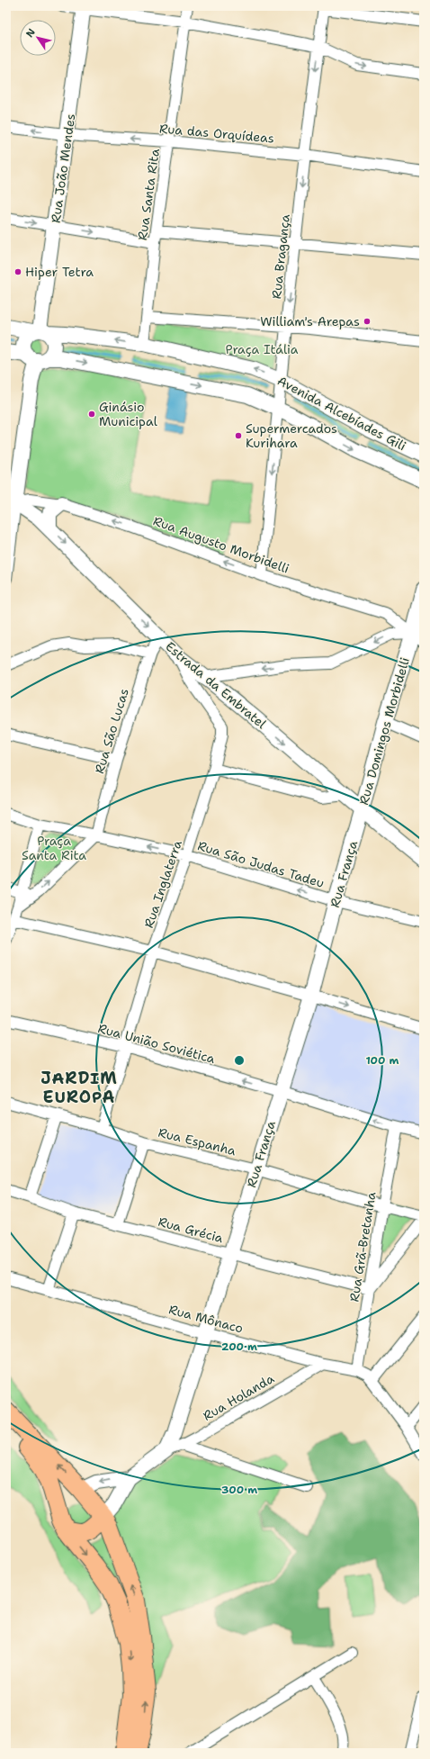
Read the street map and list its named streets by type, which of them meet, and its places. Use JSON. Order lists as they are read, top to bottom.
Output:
{
  "streets": {
    "street": [
      "Rua das Orquídeas",
      "Rua João Mendes",
      "Rua Santa Rita",
      "Rua Bragança",
      "Avenida Alcebíades Gili",
      "Rua Augusto Morbidelli",
      "Estrada da Embratel",
      "Rua São Lucas",
      "Rua Domingos Morbidelli",
      "Rua São Judas Tadeu",
      "Rua França",
      "Rua Inglaterra",
      "Rua União Soviética",
      "Rua Espanha",
      "Rua Grécia",
      "Rua Grã-Bretanha",
      "Rua Mônaco",
      "Rua Holanda"
    ]
  },
  "crossings": [
    ["Rua das Orquídeas", "Rua João Mendes"],
    ["Rua das Orquídeas", "Rua Santa Rita"],
    ["Rua das Orquídeas", "Rua Bragança"],
    ["Rua João Mendes", "Avenida Alcebíades Gili"],
    ["Rua Santa Rita", "Avenida Alcebíades Gili"],
    ["Rua Bragança", "Avenida Alcebíades Gili"],
    ["Rua Bragança", "Rua Augusto Morbidelli"],
    ["Rua Augusto Morbidelli", "Estrada da Embratel"],
    ["Rua Augusto Morbidelli", "Rua Domingos Morbidelli"],
    ["Estrada da Embratel", "Rua São Lucas"],
    ["Estrada da Embratel", "Rua Domingos Morbidelli"],
    ["Estrada da Embratel", "Rua França"],
    ["Estrada da Embratel", "Rua Inglaterra"],
    ["Rua São Lucas", "Rua São Judas Tadeu"],
    ["Rua Domingos Morbidelli", "Rua França"],
    ["Rua São Judas Tadeu", "Rua França"],
    ["Rua São Judas Tadeu", "Rua Inglaterra"],
    ["Rua França", "Rua União Soviética"],
    ["Rua França", "Rua Espanha"],
    ["Rua França", "Rua Grécia"],
    ["Rua França", "Rua Mônaco"],
    ["Rua França", "Rua Holanda"],
    ["Rua Inglaterra", "Rua União Soviética"],
    ["Rua Inglaterra", "Rua Espanha"],
    ["Rua União Soviética", "Rua Grã-Bretanha"],
    ["Rua Espanha", "Rua Grã-Bretanha"],
    ["Rua Grécia", "Rua Grã-Bretanha"],
    ["Rua Grã-Bretanha", "Rua Mônaco"],
    ["Rua Mônaco", "Rua Holanda"]
  ],
  "one_way": [
    "Rua Bragança",
    "Rua Augusto Morbidelli",
    "Estrada da Embratel",
    "Rua União Soviética"
  ],
  "districts": ["JARDIM EUROPA"],
  "parks": ["Praça Itália", "Praça Santa Rita"],
  "places": [
    "Hiper Tetra",
    "William's Arepas",
    "Ginásio Municipal",
    "Supermercados Kurihara"
  ],
  "north": "top left",
  "rings": ["100 m", "200 m", "300 m"]
}
